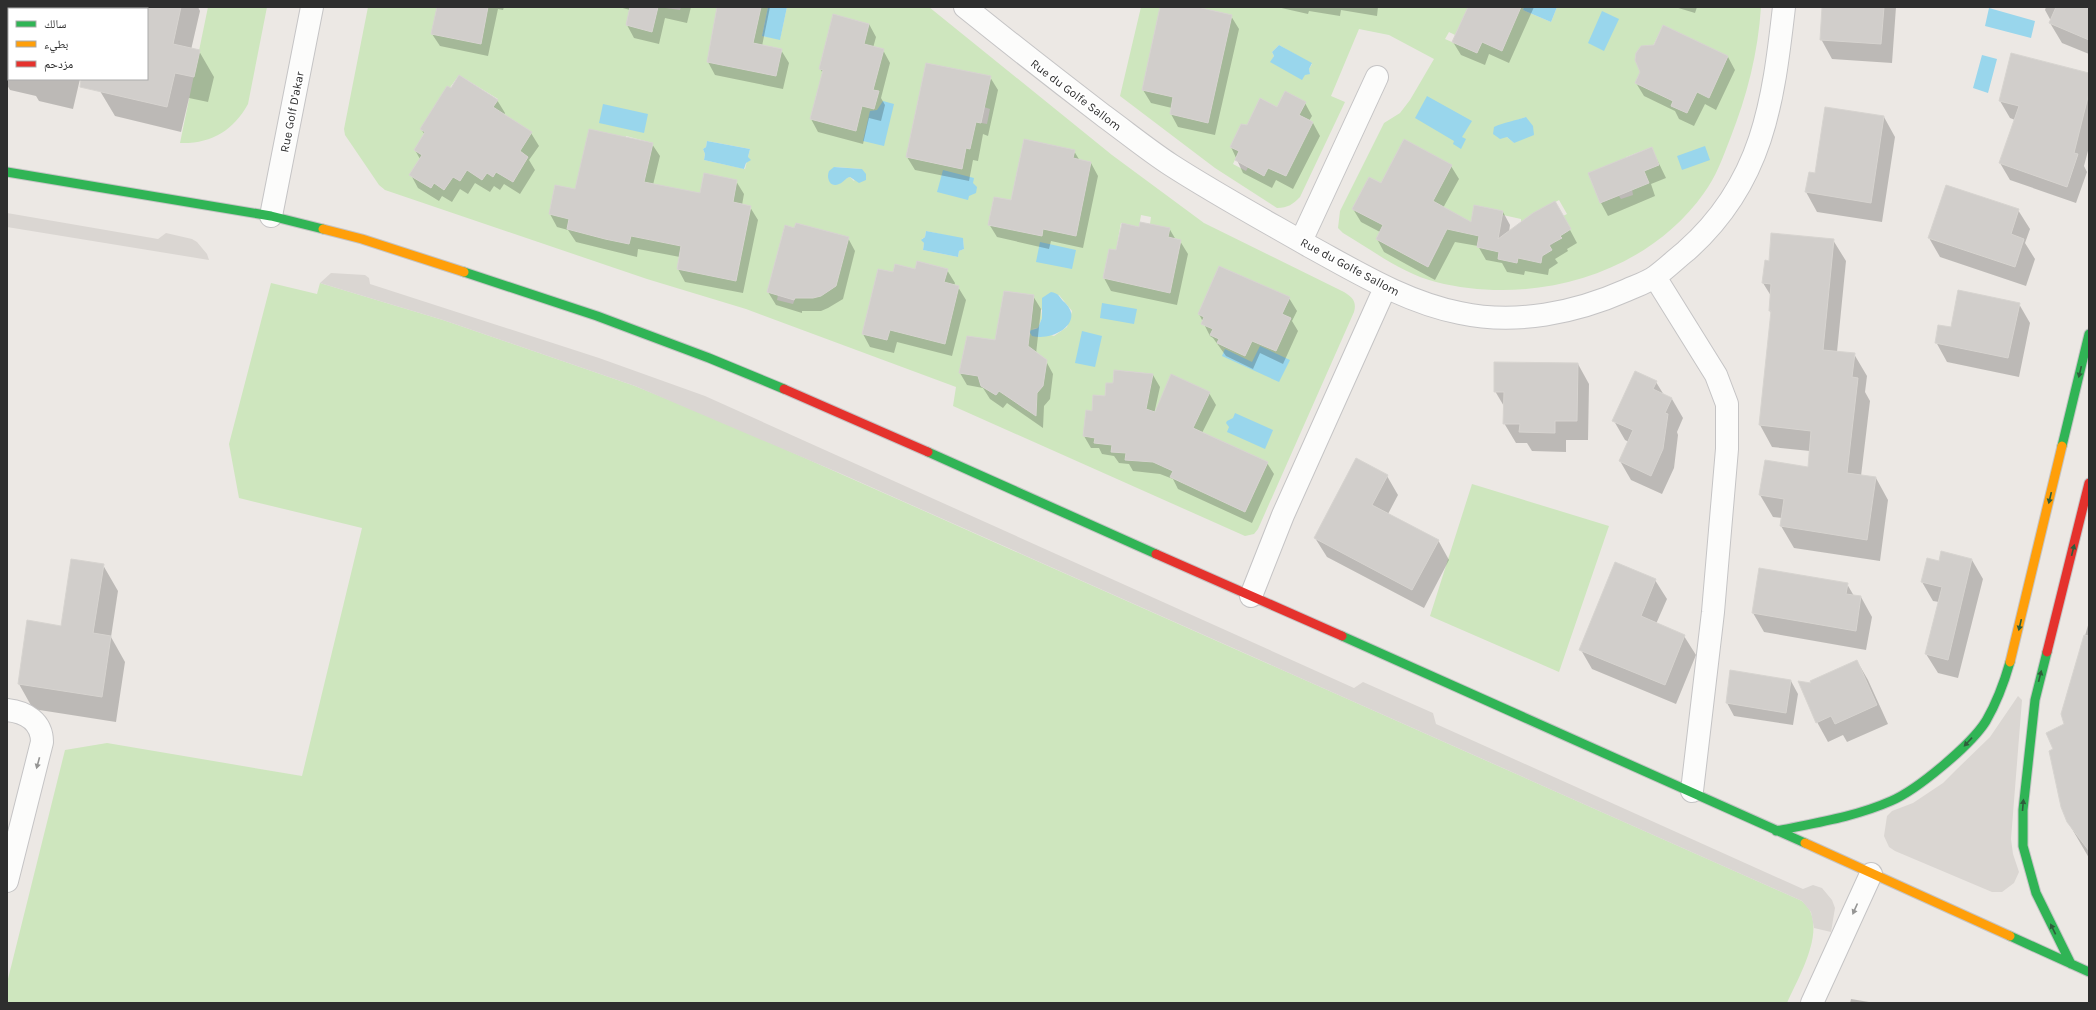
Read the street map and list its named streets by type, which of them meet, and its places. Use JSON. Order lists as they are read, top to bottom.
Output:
{
  "streets": {
    "street": ["Rue du Golfe Sallom", "Rue Golf D'akar"]
  },
  "legend": ["سالك", "بطيء", "مزدحم"]
}
